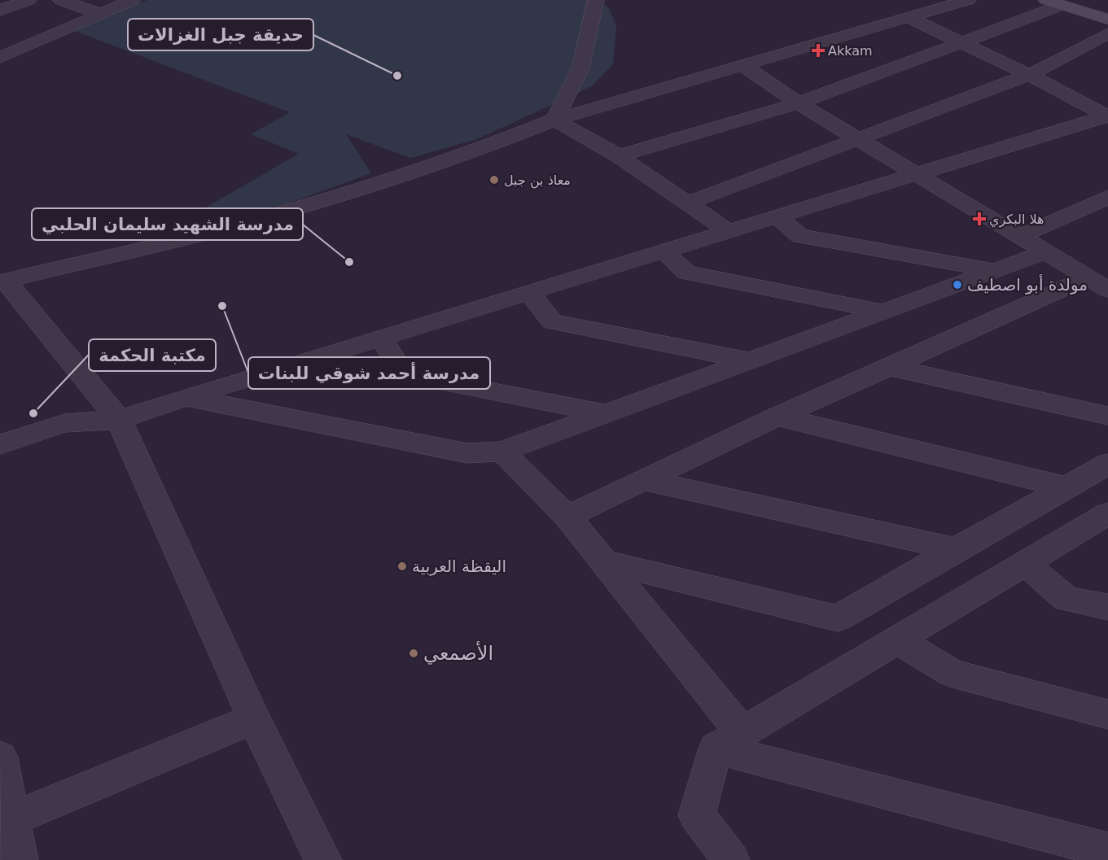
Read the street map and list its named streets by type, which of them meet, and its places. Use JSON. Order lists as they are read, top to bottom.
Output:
{
  "places": {
    "health": ["Akkam", "هلا البكري"],
    "other": [
      "حديقة جبل الغزالات",
      "معاذ بن جبل",
      "مدرسة الشهيد سليمان الحلبي",
      "مولدة أبو اصطيف",
      "مدرسة أحمد شوقي للبنات",
      "مكتبة الحكمة",
      "اليقظة العربية",
      "الأصمعي"
    ]
  }
}
